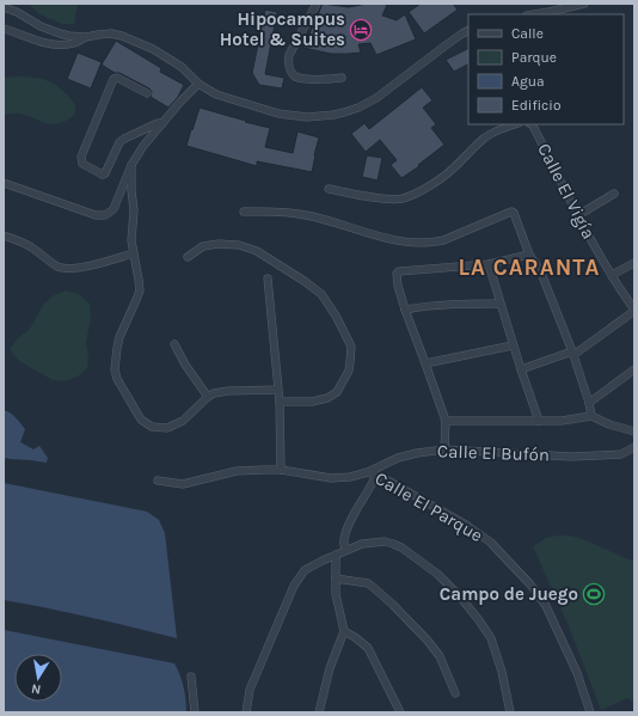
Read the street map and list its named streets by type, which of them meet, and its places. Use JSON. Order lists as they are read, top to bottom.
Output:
{
  "streets": {
    "street": ["Calle El Vigía", "Calle El Bufón", "Calle El Parque"]
  },
  "crossings": [
    ["Calle El Bufón", "Calle El Parque"]
  ],
  "districts": ["LA CARANTA"],
  "places": {
    "hotel": ["Hipocampus Hotel & Suites"],
    "sports": ["Campo de Juego"]
  },
  "legend": [
    "Calle",
    "Parque",
    "Agua",
    "Edificio"
  ],
  "north": "bottom"
}
